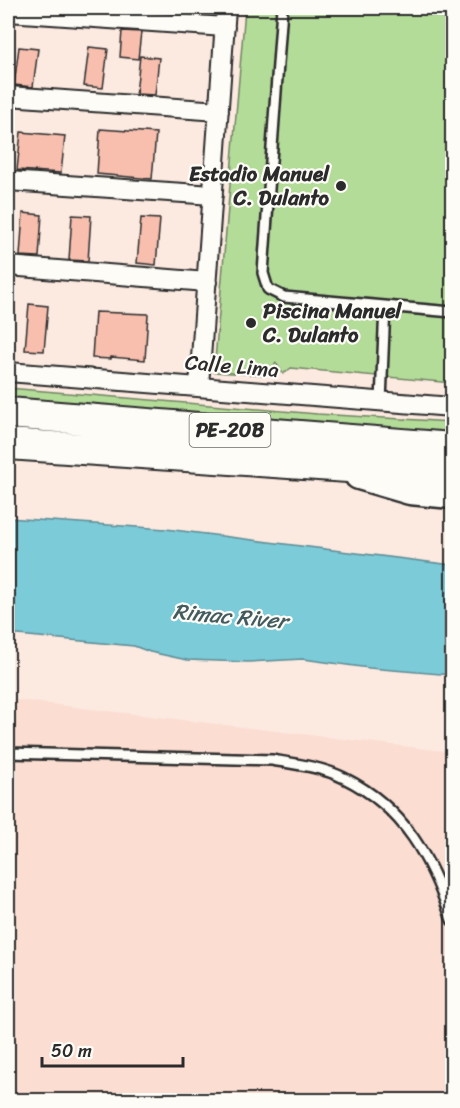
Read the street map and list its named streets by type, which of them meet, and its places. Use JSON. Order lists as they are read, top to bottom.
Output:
{
  "streets": {
    "highway": ["PE-20B"],
    "street": ["Calle Lima"]
  },
  "water": ["Rimac River"],
  "places": ["Estadio Manuel C. Dulanto", "Piscina Manuel C. Dulanto"],
  "scale_bar": "50 m"
}
